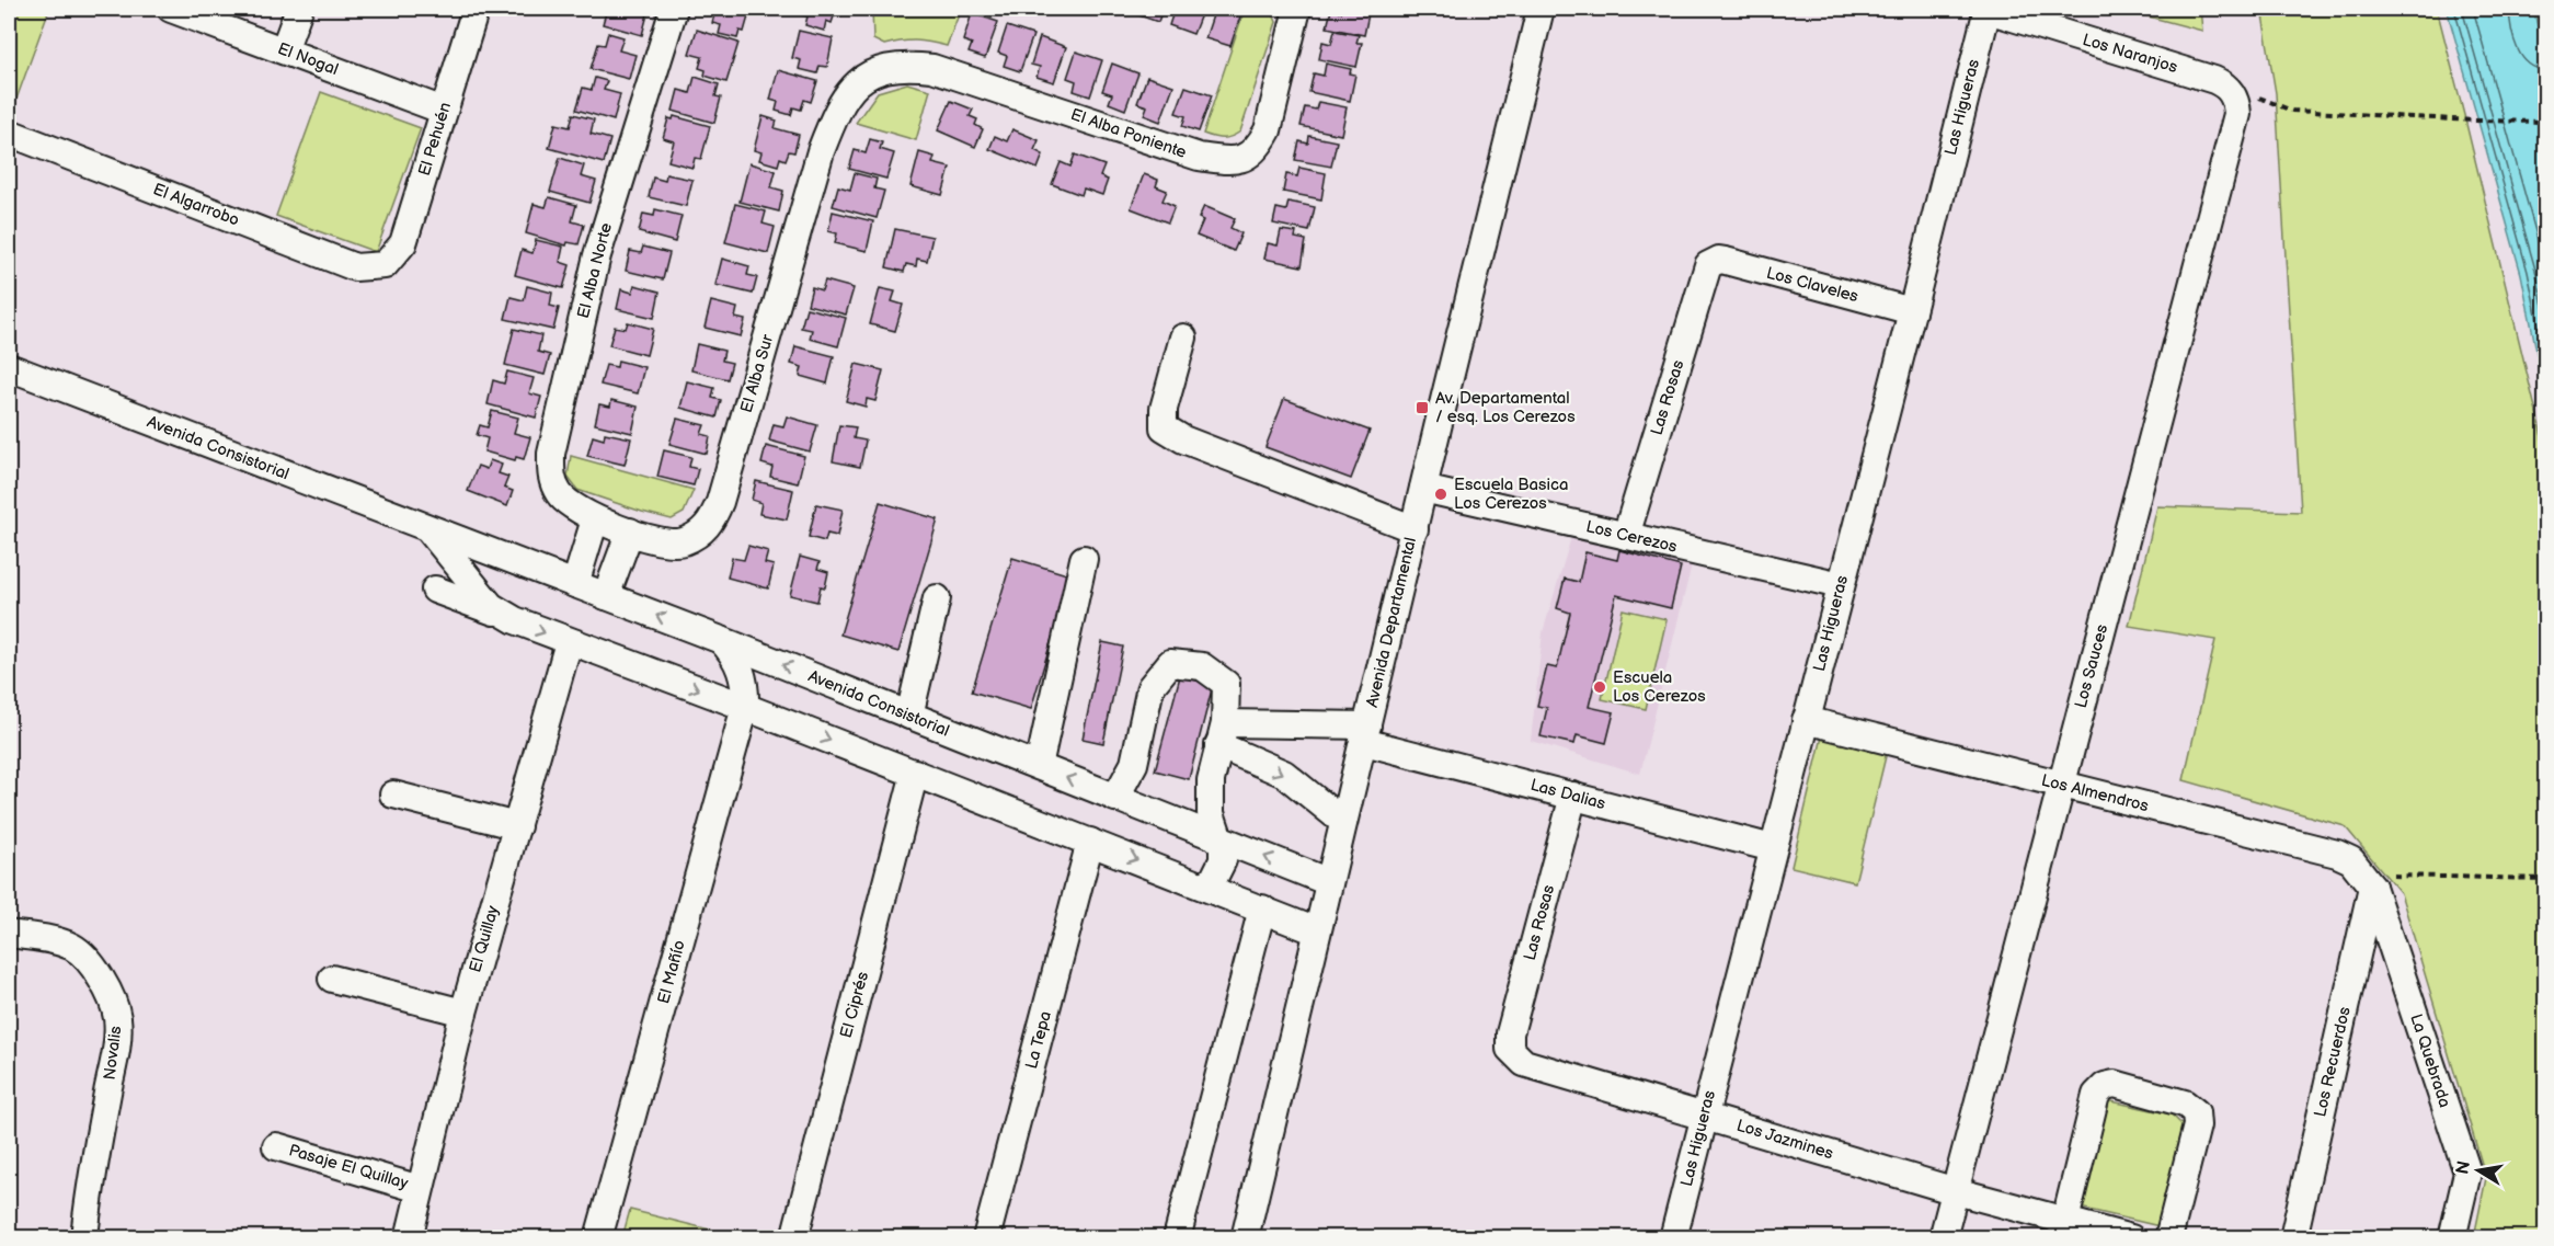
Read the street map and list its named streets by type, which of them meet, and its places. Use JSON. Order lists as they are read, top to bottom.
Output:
{
  "streets": {
    "street": [
      "Los Naranjos",
      "El Nogal",
      "Las Higueras",
      "El Alba Poniente",
      "El Pehuén",
      "El Algarrobo",
      "El Alba Norte",
      "Los Claveles",
      "El Alba Sur",
      "Las Rosas",
      "Avenida Consistorial",
      "Los Cerezos",
      "Avenida Departamental",
      "Los Sauces",
      "Los Almendros",
      "Las Dalias",
      "El Quillay",
      "El Mañío",
      "El Ciprés",
      "La Tepa",
      "Novalis",
      "La Quebrada",
      "Los Recuerdos",
      "Los Jazmines",
      "Pasaje El Quillay"
    ]
  },
  "crossings": [
    ["Los Naranjos", "Las Higueras"],
    ["Los Naranjos", "Los Sauces"],
    ["El Nogal", "El Pehuén"],
    ["Las Higueras", "Los Claveles"],
    ["Las Higueras", "Los Cerezos"],
    ["Las Higueras", "Los Almendros"],
    ["Las Higueras", "Las Dalias"],
    ["Las Higueras", "Los Jazmines"],
    ["El Alba Poniente", "El Alba Sur"],
    ["El Pehuén", "El Algarrobo"],
    ["El Alba Norte", "El Alba Sur"],
    ["Los Claveles", "Las Rosas"],
    ["Las Rosas", "Los Cerezos"],
    ["Las Rosas", "Las Dalias"],
    ["Las Rosas", "Los Jazmines"],
    ["Avenida Consistorial", "Avenida Departamental"],
    ["Avenida Consistorial", "El Mañío"],
    ["Los Cerezos", "Avenida Departamental"],
    ["Avenida Departamental", "Las Dalias"],
    ["Los Sauces", "Los Almendros"],
    ["Los Sauces", "Los Jazmines"],
    ["Los Almendros", "La Quebrada"],
    ["Los Almendros", "Los Recuerdos"],
    ["El Quillay", "Pasaje El Quillay"],
    ["La Quebrada", "Los Recuerdos"]
  ],
  "places": {
    "transit": ["Av. Departamental / esq. Los Cerezos"],
    "other": ["Escuela Basica Los Cerezos", "Escuela Los Cerezos"]
  },
  "north": "left"
}
